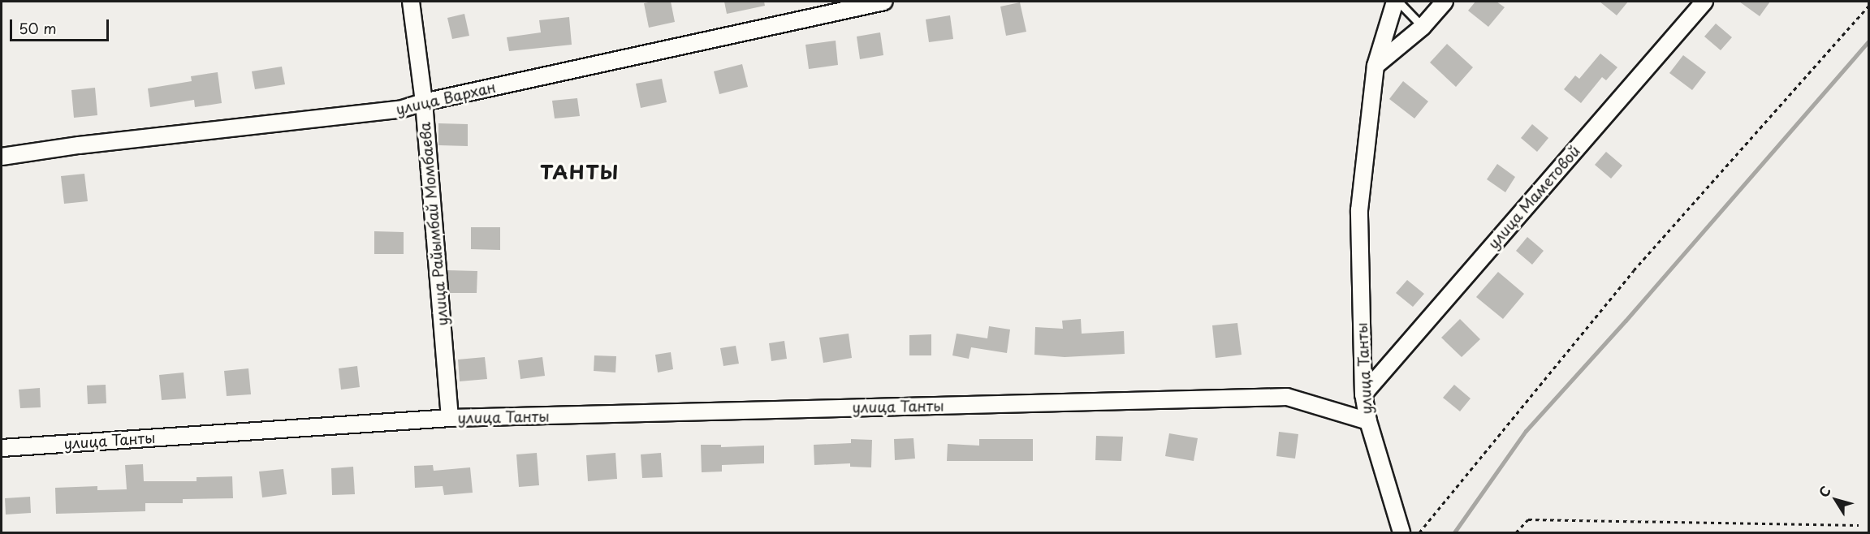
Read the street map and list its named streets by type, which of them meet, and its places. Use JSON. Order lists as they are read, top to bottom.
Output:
{
  "streets": {
    "street": [
      "улица Вархан",
      "улица Маметовой",
      "улица Райымбай Момбаева",
      "улица Танты"
    ]
  },
  "crossings": [
    ["улица Вархан", "улица Райымбай Момбаева"],
    ["улица Маметовой", "улица Танты"],
    ["улица Райымбай Момбаева", "улица Танты"]
  ],
  "districts": ["ТАНТЫ"],
  "scale_bar": "50 m",
  "north": "top left"
}
